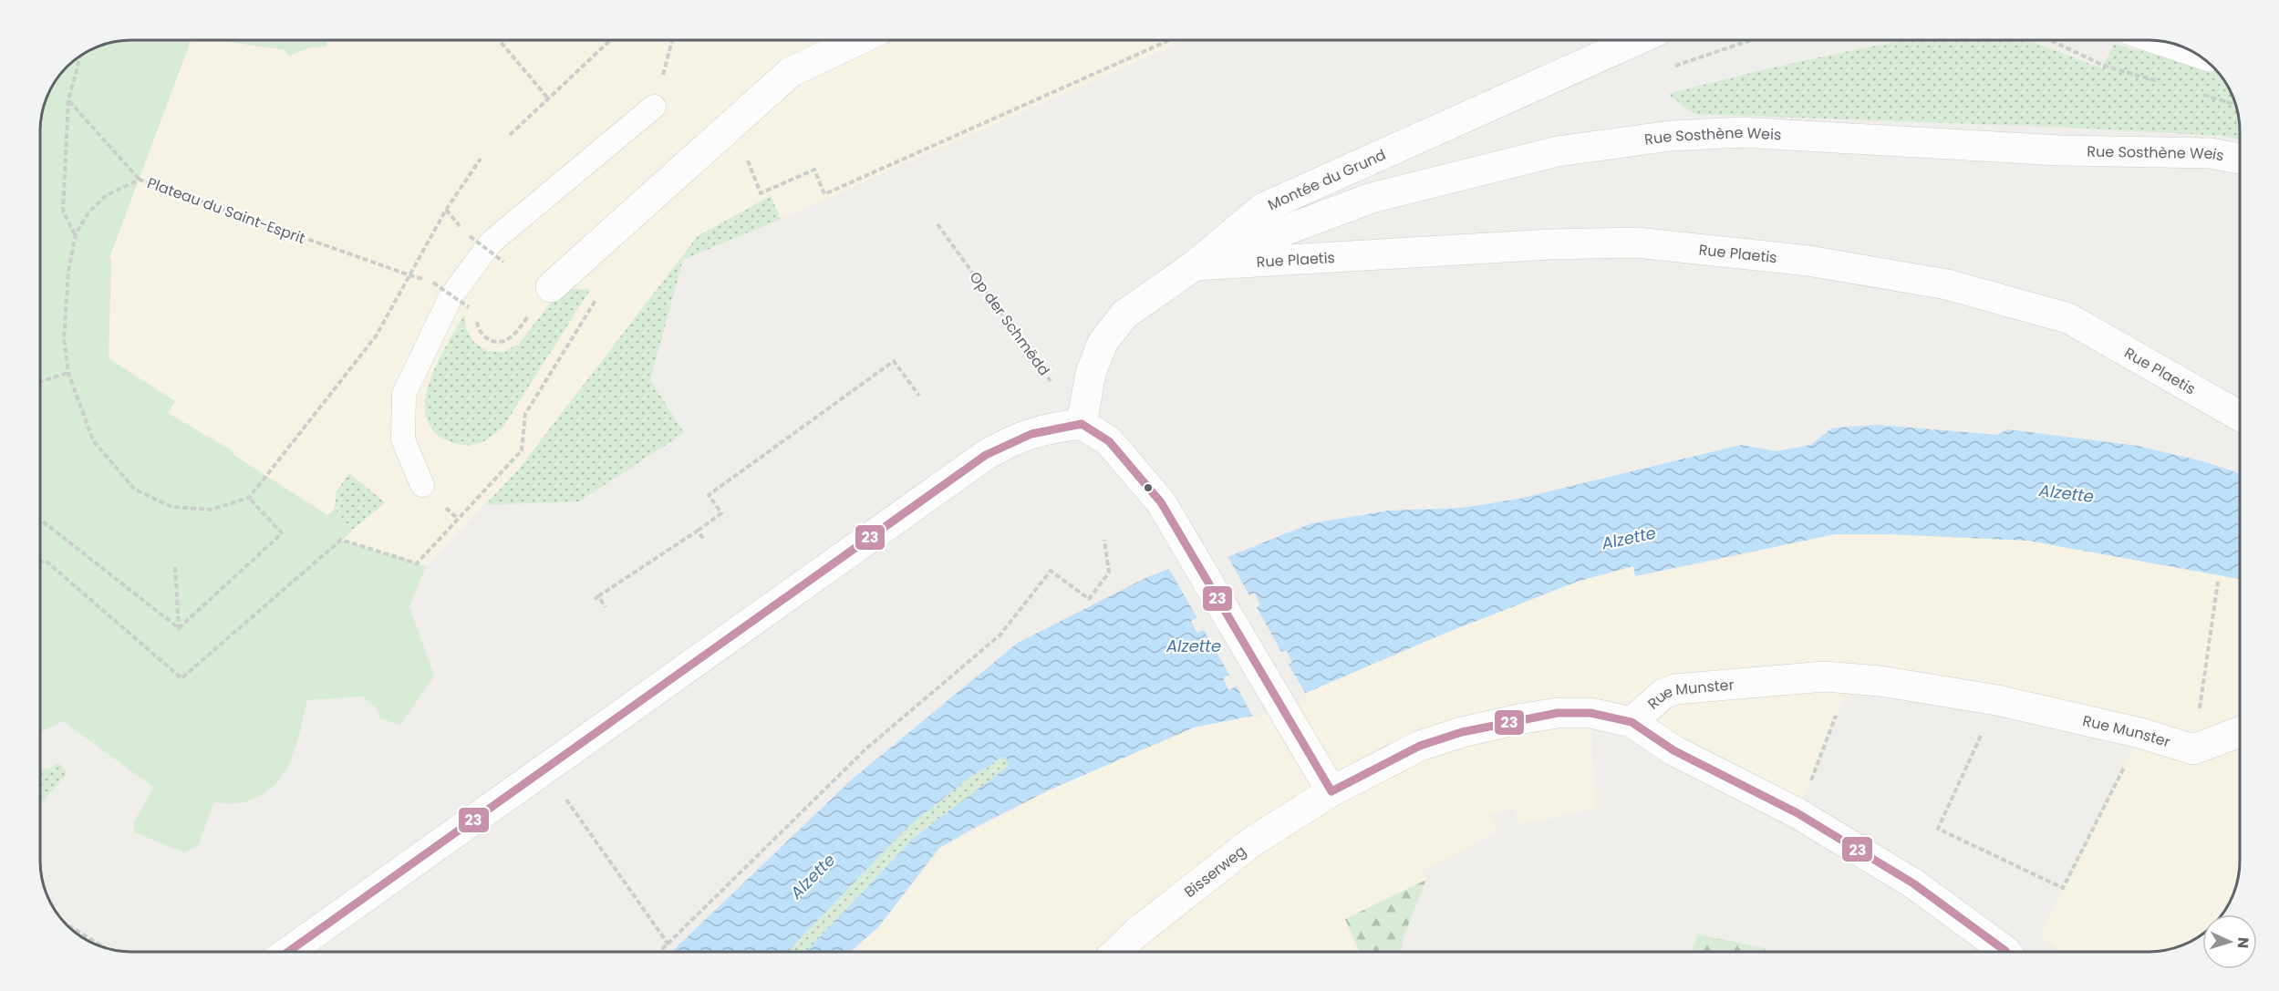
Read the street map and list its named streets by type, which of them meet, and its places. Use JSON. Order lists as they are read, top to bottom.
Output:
{
  "streets": {
    "street": [
      "Rue Sosthène Weis",
      "Montée du Grund",
      "Rue Plaetis",
      "Rue Munster",
      "Bisserweg"
    ],
    "path": ["Plateau du Saint-Esprit", "Op der Schmëdd"]
  },
  "crossings": [
    ["Rue Sosthène Weis", "Montée du Grund"],
    ["Rue Sosthène Weis", "Rue Plaetis"],
    ["Montée du Grund", "Rue Plaetis"],
    ["Montée du Grund", "Op der Schmëdd"],
    ["Rue Munster", "Bisserweg"]
  ],
  "water": ["Alzette"],
  "lines": ["transit line 23"],
  "north": "right"
}
